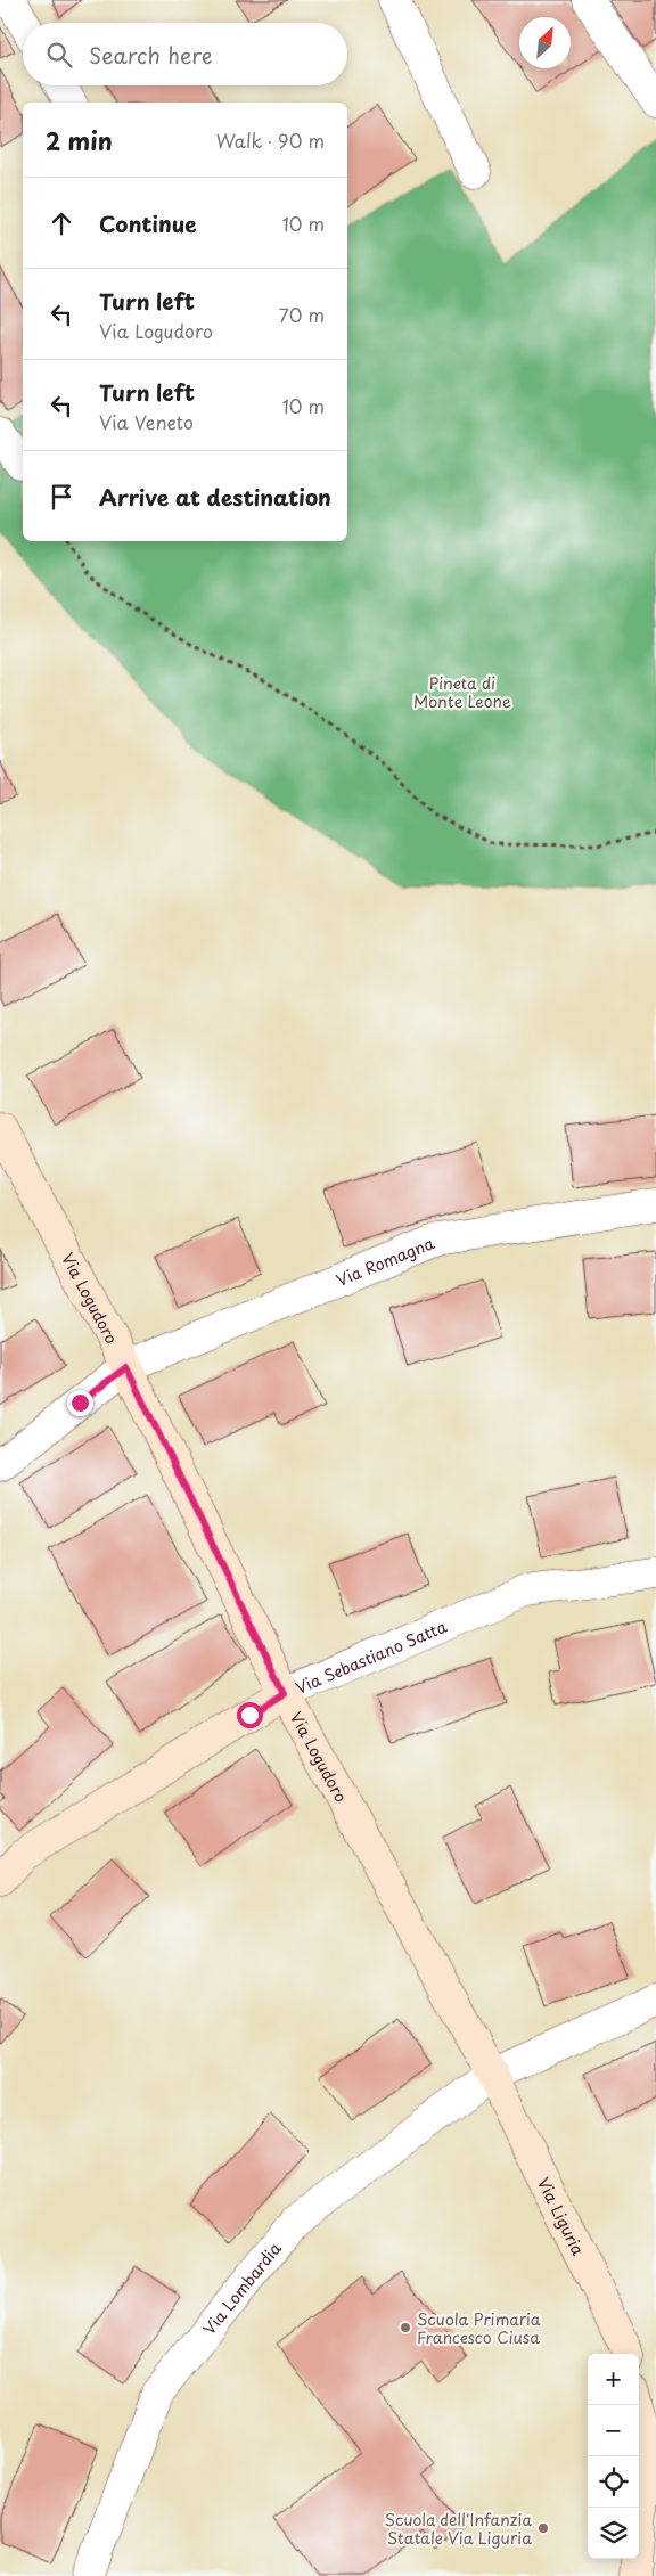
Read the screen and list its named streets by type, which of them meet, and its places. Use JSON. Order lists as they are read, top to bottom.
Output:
{
  "streets": {
    "street": [
      "Via Romagna",
      "Via Logudoro",
      "Via Sebastiano Satta",
      "Via Liguria",
      "Via Lombardia"
    ]
  },
  "crossings": [
    ["Via Romagna", "Via Logudoro"],
    ["Via Logudoro", "Via Sebastiano Satta"],
    ["Via Logudoro", "Via Liguria"],
    ["Via Logudoro", "Via Lombardia"],
    ["Via Liguria", "Via Lombardia"]
  ],
  "parks": ["Pineta di Monte Leone"],
  "places": ["Scuola Primaria Francesco Ciusa", "Scuola dell'Infanzia Statale Via Liguria"],
  "north": "top right",
  "page": {
    "search": "Search here",
    "heading": ["2 min", "Walk · 90 m"],
    "list": [
      ["Continue", "10 m"],
      ["Turn left", "Via Logudoro", "70 m"],
      ["Turn left", "Via Veneto", "10 m"],
      "Arrive at destination"
    ],
    "map_buttons": ["+", "−"]
  }
}
